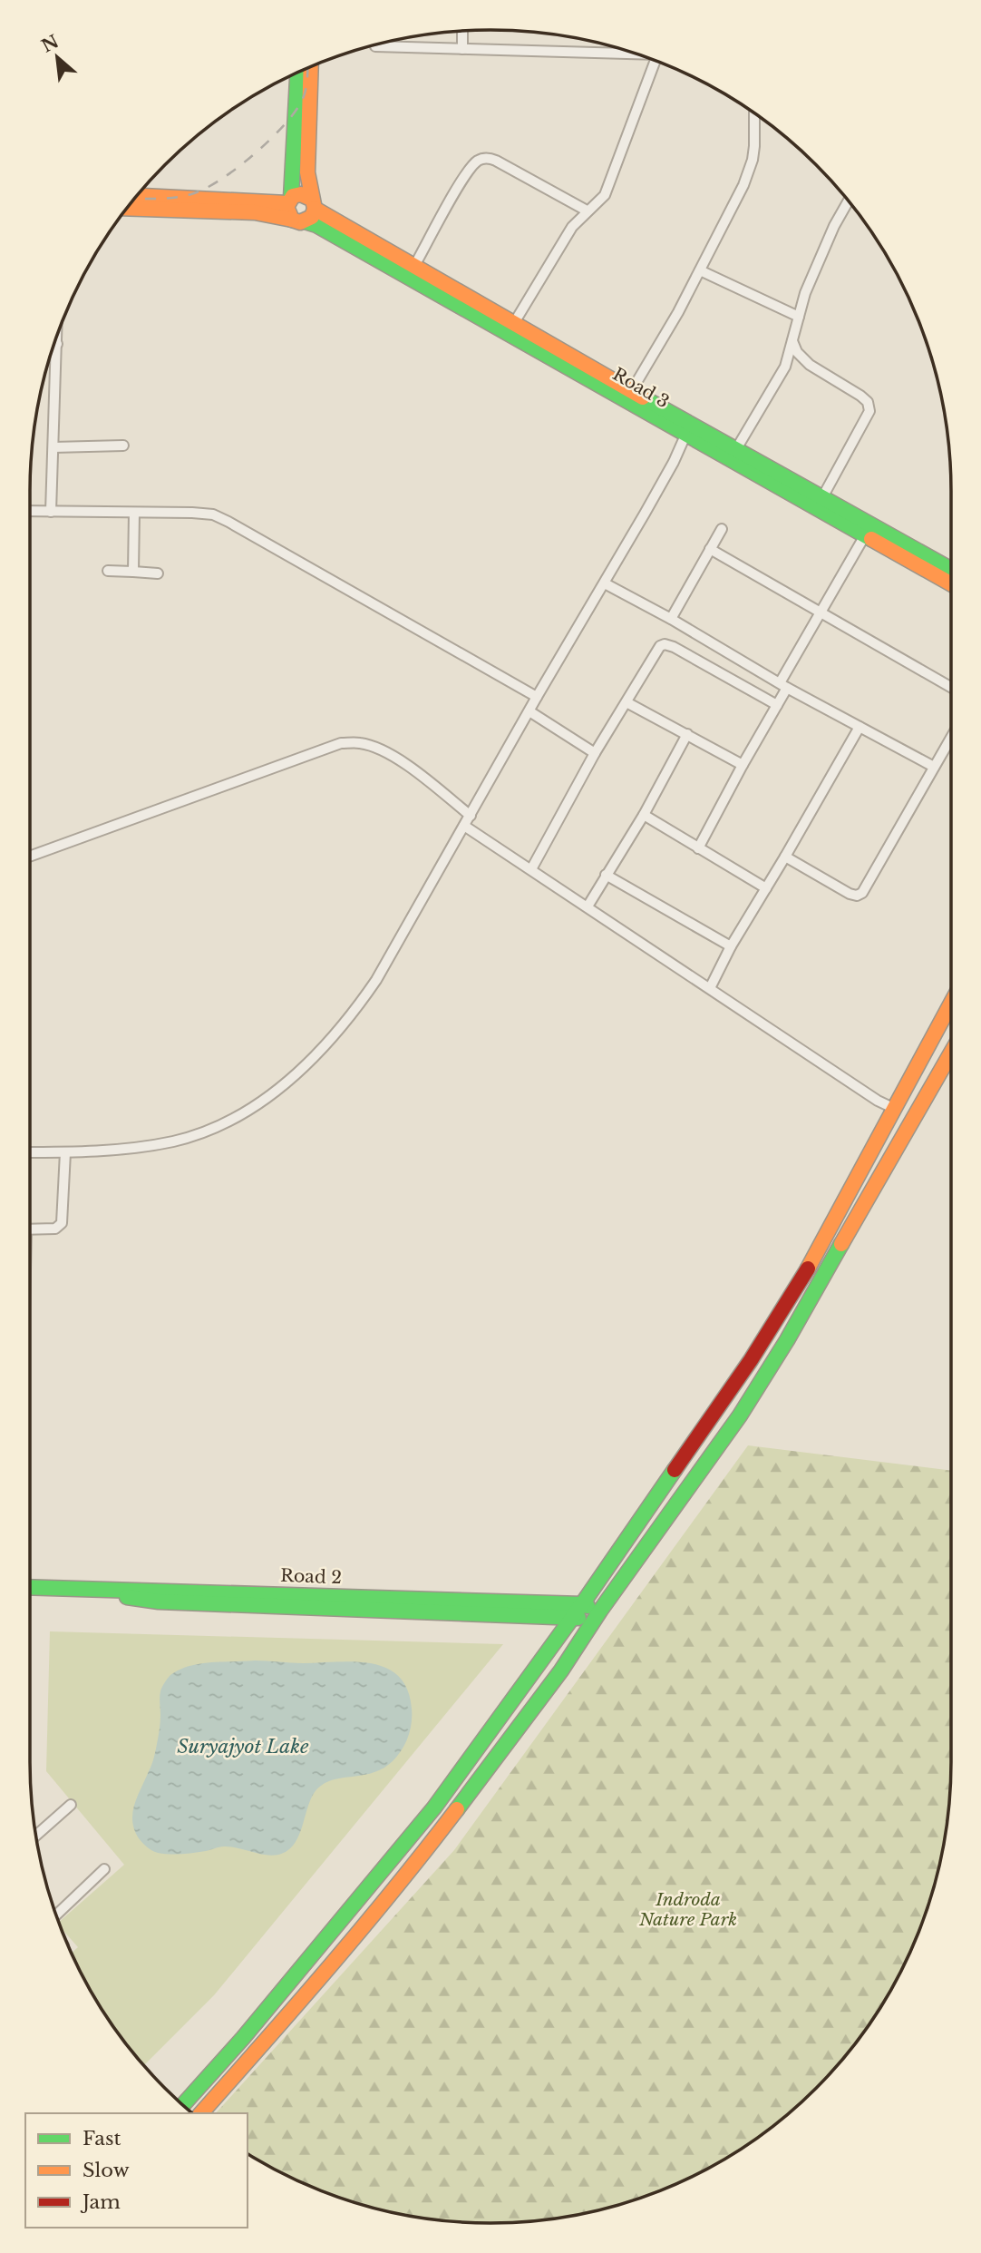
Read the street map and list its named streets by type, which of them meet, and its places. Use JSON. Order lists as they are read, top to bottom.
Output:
{
  "streets": {
    "main road": ["Road 3", "Road 2"]
  },
  "water": ["Suryajyot Lake"],
  "parks": ["Indroda Nature Park"],
  "legend": ["Fast", "Slow", "Jam"],
  "north": "top left"
}
